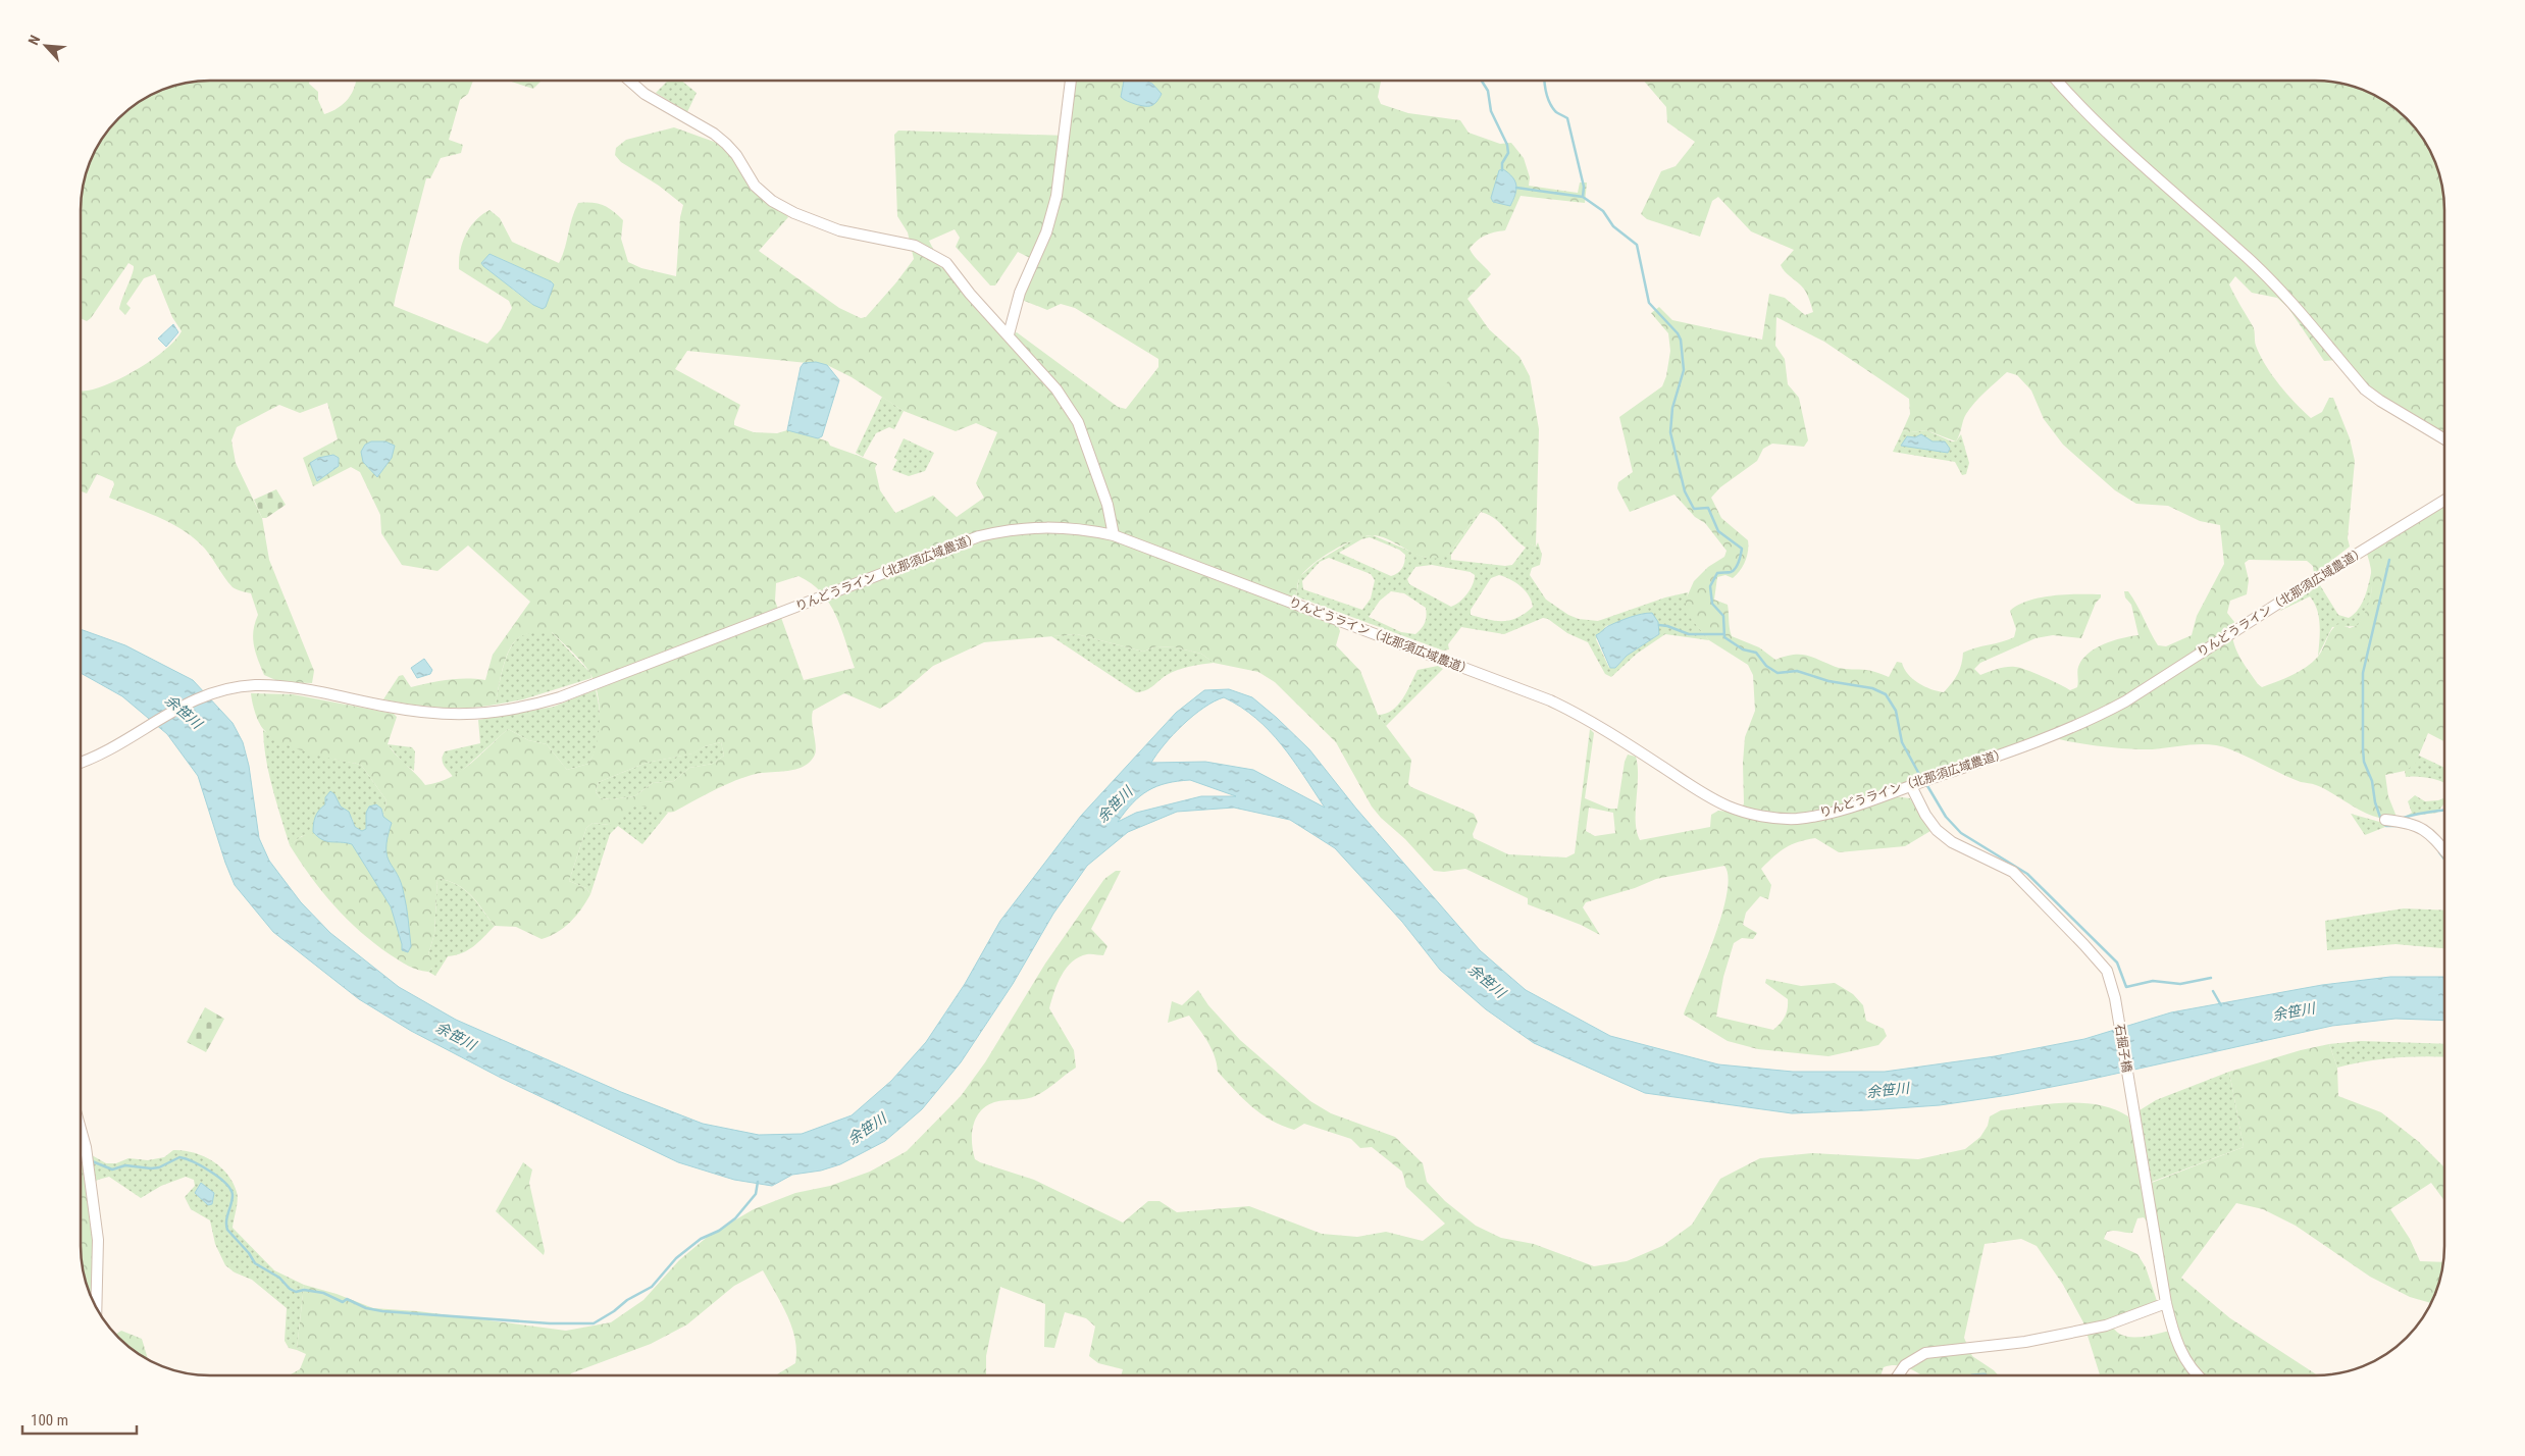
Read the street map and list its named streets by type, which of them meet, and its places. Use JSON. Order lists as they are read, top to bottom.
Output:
{
  "streets": {
    "street": ["りんどうライン（北那須広域農道）", "石掘子橋"]
  },
  "crossings": [
    ["りんどうライン（北那須広域農道）", "石掘子橋"]
  ],
  "water": ["余笹川"],
  "scale_bar": "100 m",
  "north": "top left"
}
